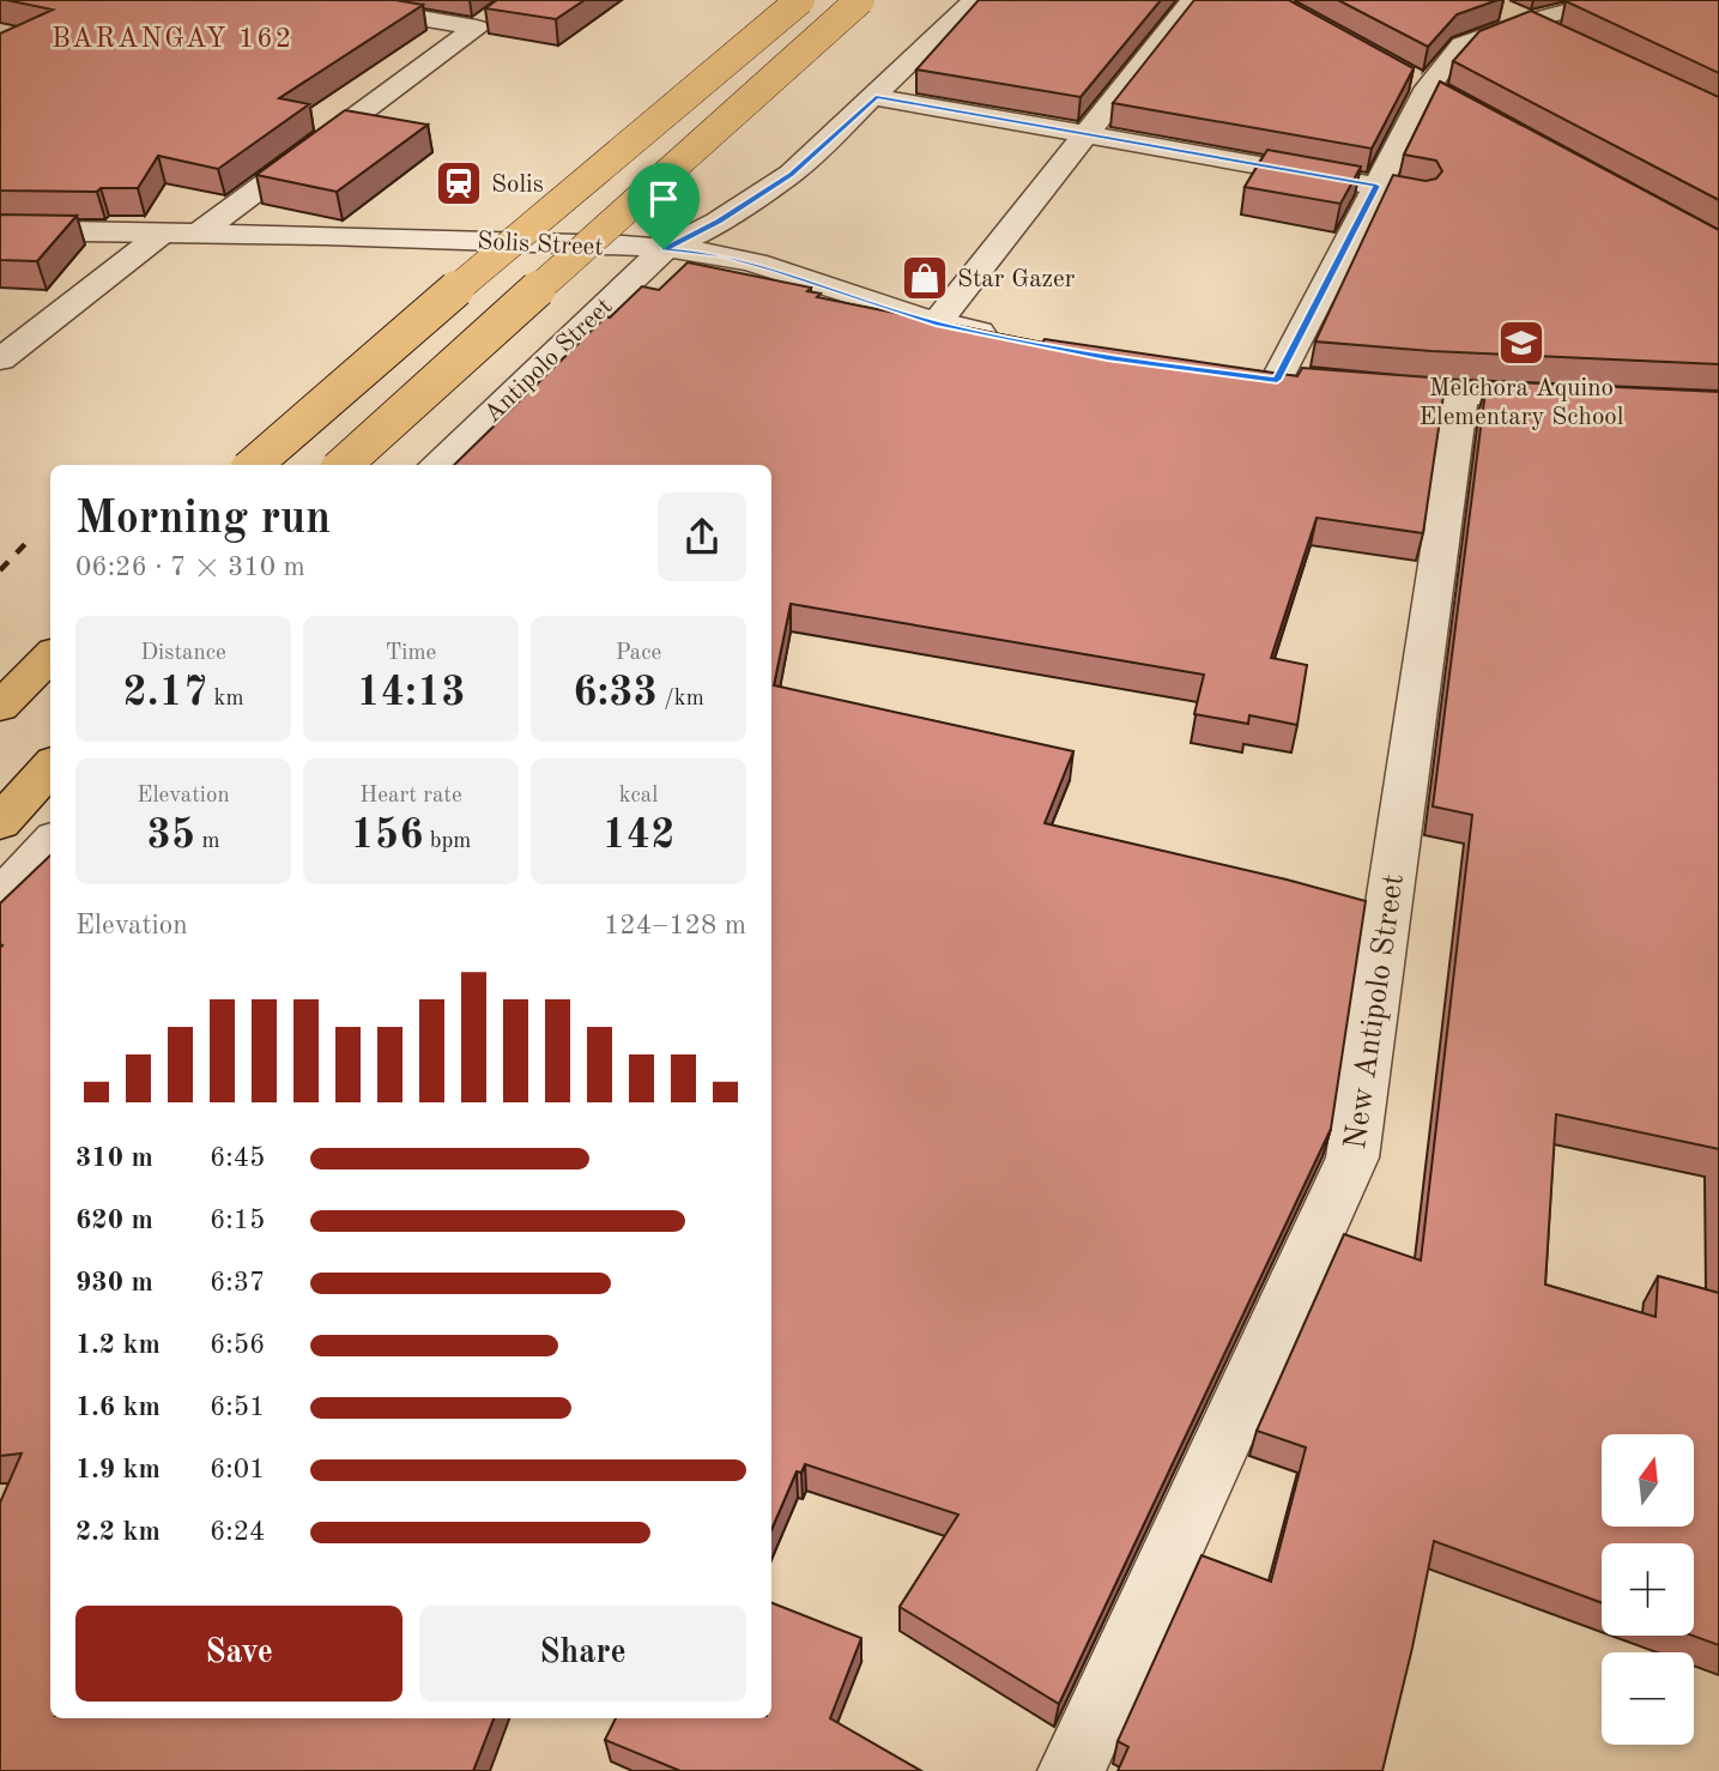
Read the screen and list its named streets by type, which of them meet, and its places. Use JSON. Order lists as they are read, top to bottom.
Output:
{
  "streets": {
    "street": ["Solis Street", "Antipolo Street", "New Antipolo Street"]
  },
  "crossings": [
    ["Solis Street", "Antipolo Street"]
  ],
  "districts": ["BARANGAY 162"],
  "places": {
    "station": ["Solis"],
    "shop": ["Star Gazer"],
    "school or university": ["Melchora Aquino Elementary School"]
  },
  "north": "top",
  "page": {
    "heading": ["Morning run", "06:26 · 7 × 310 m"],
    "stats": [
      ["Distance", "2.17 km"],
      ["Time", "14:13"],
      ["Pace", "6:33 /km"],
      ["Elevation", "35 m"],
      ["Heart rate", "156 bpm"],
      ["kcal", "142"]
    ],
    "chart": ["Elevation", "124–128 m"],
    "list": [
      {
        "name": "310 m",
        "note": "6:45"
      },
      {
        "name": "620 m",
        "note": "6:15"
      },
      {
        "name": "930 m",
        "note": "6:37"
      },
      {
        "name": "1.2 km",
        "note": "6:56"
      },
      {
        "name": "1.6 km",
        "note": "6:51"
      },
      {
        "name": "1.9 km",
        "note": "6:01"
      },
      {
        "name": "2.2 km",
        "note": "6:24"
      }
    ],
    "map_buttons": ["+", "−"],
    "buttons": ["Save", "Share"]
  }
}
